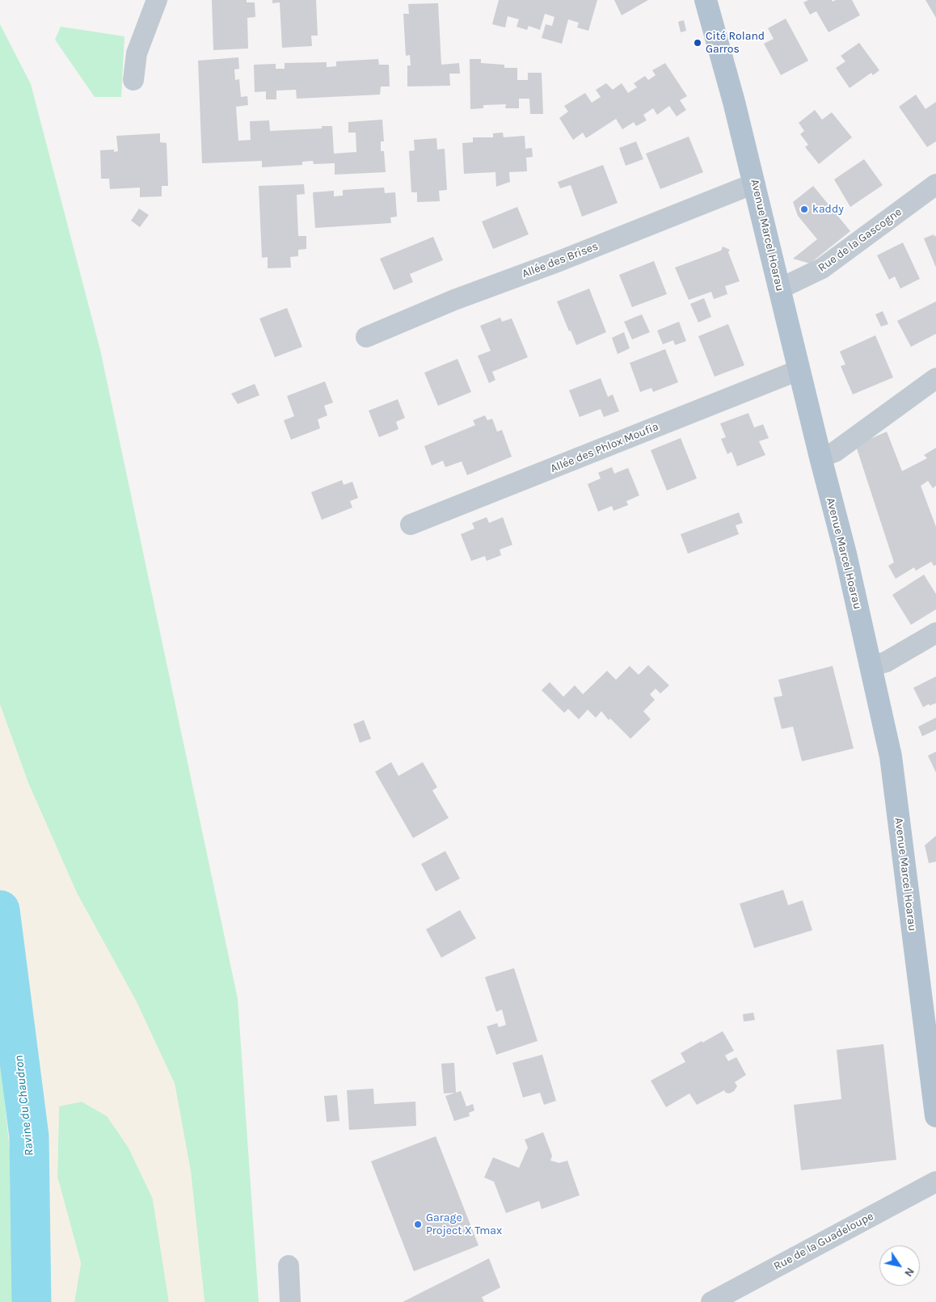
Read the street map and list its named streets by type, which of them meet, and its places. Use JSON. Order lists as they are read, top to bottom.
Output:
{
  "streets": {
    "main road": ["Avenue Marcel Hoarau"],
    "street": [
      "Rue de la Gascogne",
      "Allée des Brises",
      "Allée des Phlox Moufia",
      "Rue de la Guadeloupe"
    ]
  },
  "crossings": [
    ["Avenue Marcel Hoarau", "Rue de la Gascogne"],
    ["Avenue Marcel Hoarau", "Allée des Brises"],
    ["Avenue Marcel Hoarau", "Allée des Phlox Moufia"]
  ],
  "water": ["Ravine du Chaudron"],
  "places": ["Cité Roland Garros", "kaddy", "Garage Project X Tmax"],
  "north": "bottom right"
}
